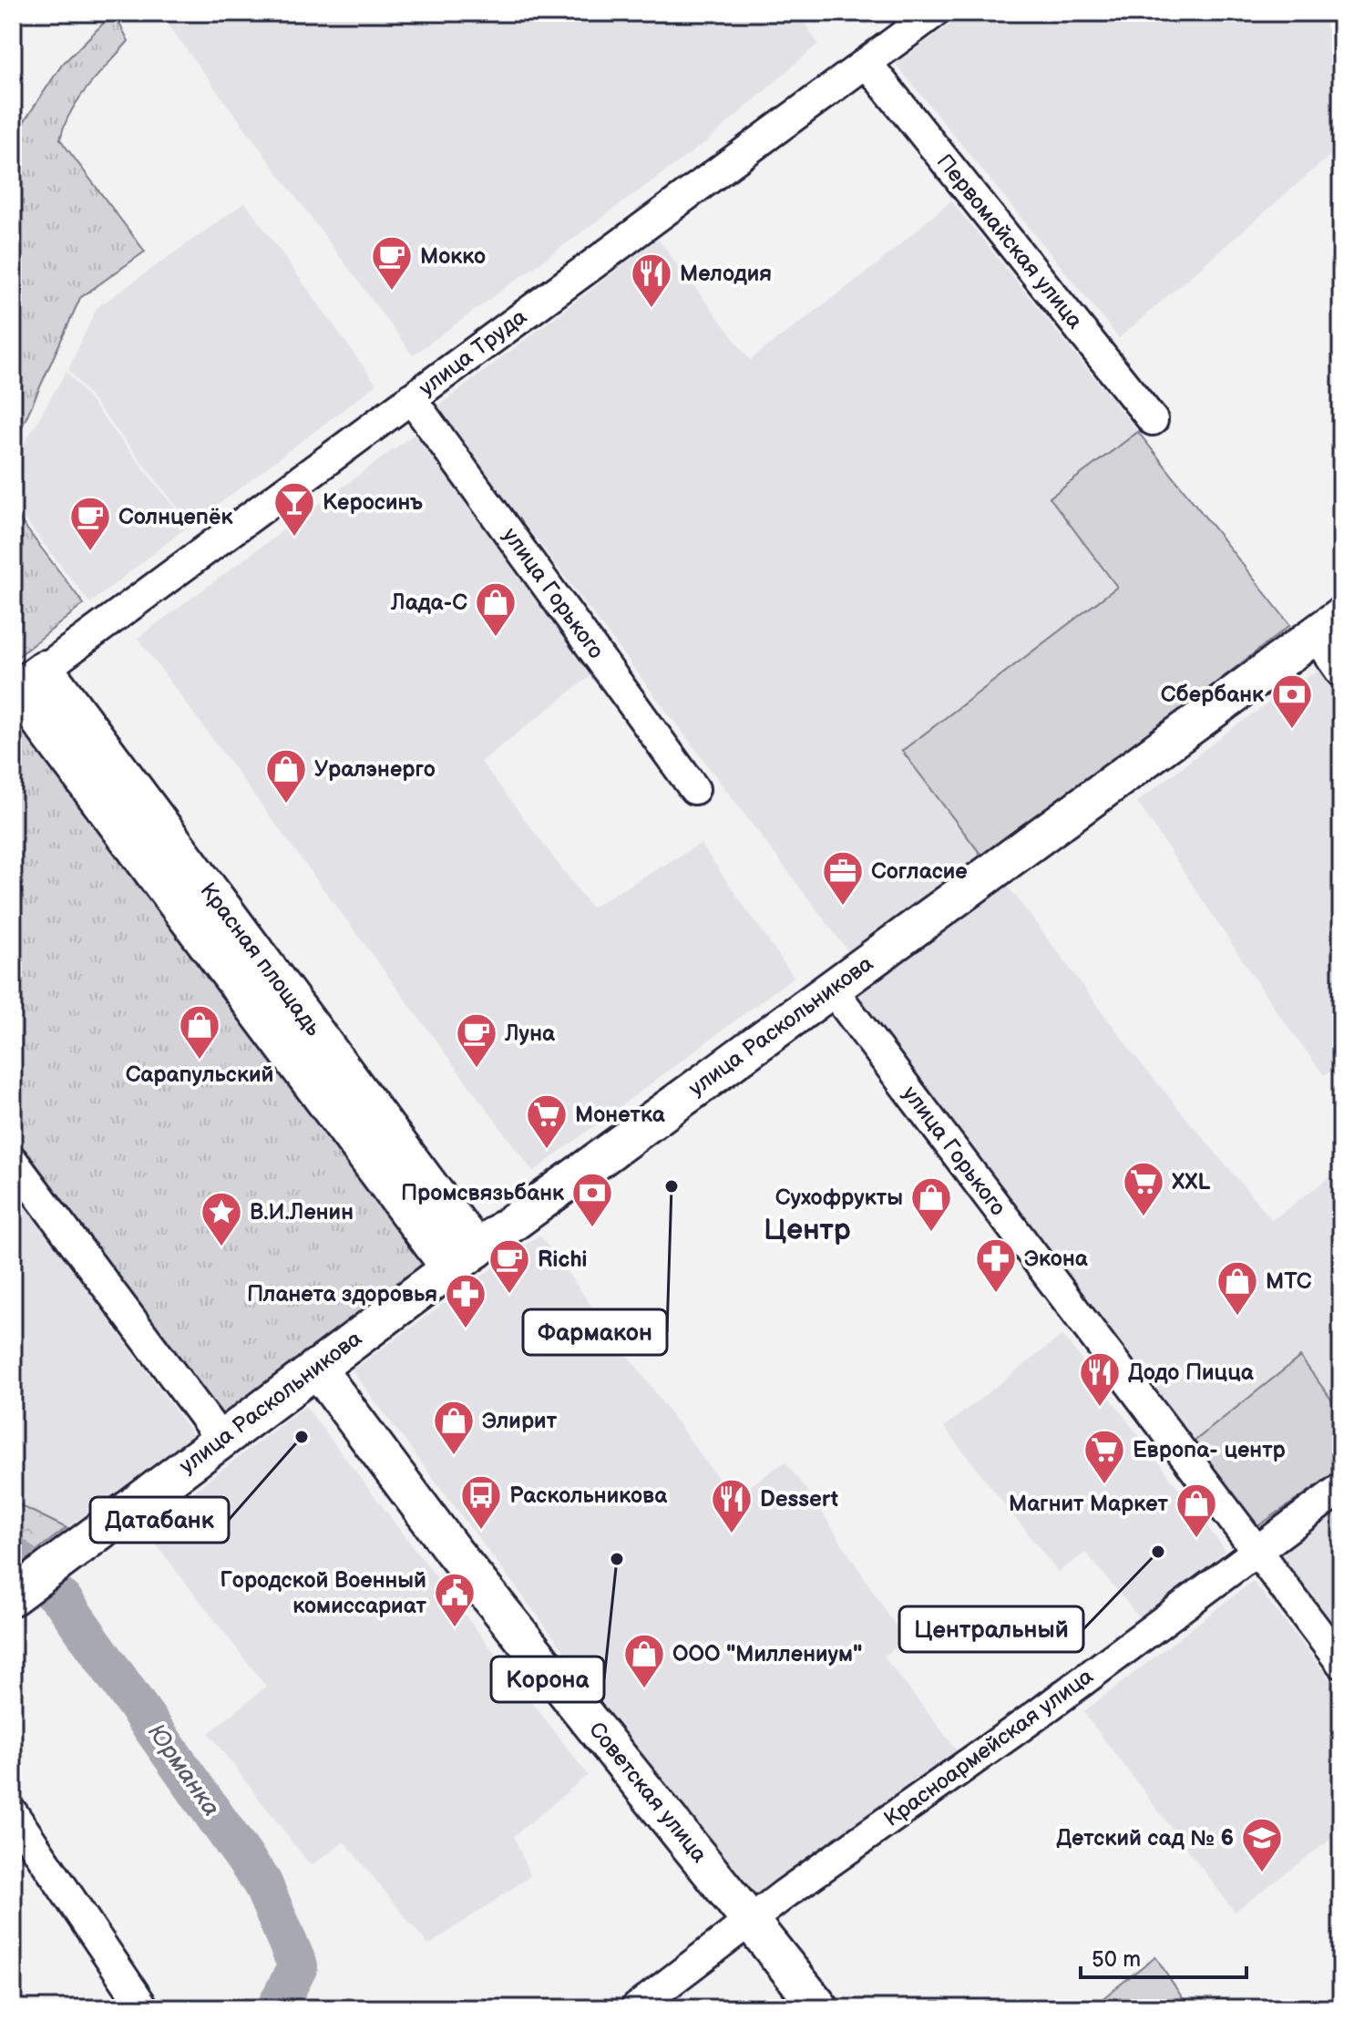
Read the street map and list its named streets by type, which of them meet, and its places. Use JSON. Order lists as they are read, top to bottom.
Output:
{
  "streets": {
    "main road": ["Красная площадь", "улица Раскольникова", "Советская улица"],
    "street": [
      "Первомайская улица",
      "улица Труда",
      "улица Горького",
      "Красноармейская улица"
    ]
  },
  "crossings": [
    ["Первомайская улица", "улица Труда"],
    ["улица Труда", "улица Горького"],
    ["улица Труда", "Красная площадь"],
    ["улица Горького", "улица Раскольникова"],
    ["улица Горького", "Красноармейская улица"],
    ["Красная площадь", "улица Раскольникова"],
    ["улица Раскольникова", "Советская улица"],
    ["Красноармейская улица", "Советская улица"]
  ],
  "districts": ["Центр"],
  "water": ["Юрманка"],
  "places": {
    "cafe": [
      "Мокко",
      "Солнцепёк",
      "Луна",
      "Richi"
    ],
    "restaurant": ["Мелодия", "Додо Пицца", "Dessert"],
    "bar": ["Керосинъ"],
    "shop": [
      "Лада-С",
      "Уралэнерго",
      "Сарапульский",
      "Сухофрукты",
      "МТС",
      "Элирит",
      "Магнит Маркет",
      "ООО \"Миллениум\""
    ],
    "bank": ["Сбербанк", "Промсвязьбанк"],
    "office": ["Согласие"],
    "supermarket": ["Монетка", "XXL", "Европа- центр"],
    "other": [
      "Фармакон",
      "Датабанк",
      "Центральный",
      "Корона"
    ],
    "place": ["В.И.Ленин"],
    "pharmacy": ["Экона", "Планета здоровья"],
    "bus stop": ["Раскольникова"],
    "public building": ["Городской Военный комиссариат"],
    "school or university": ["Детский сад № 6"]
  },
  "scale_bar": "50 m"
}
